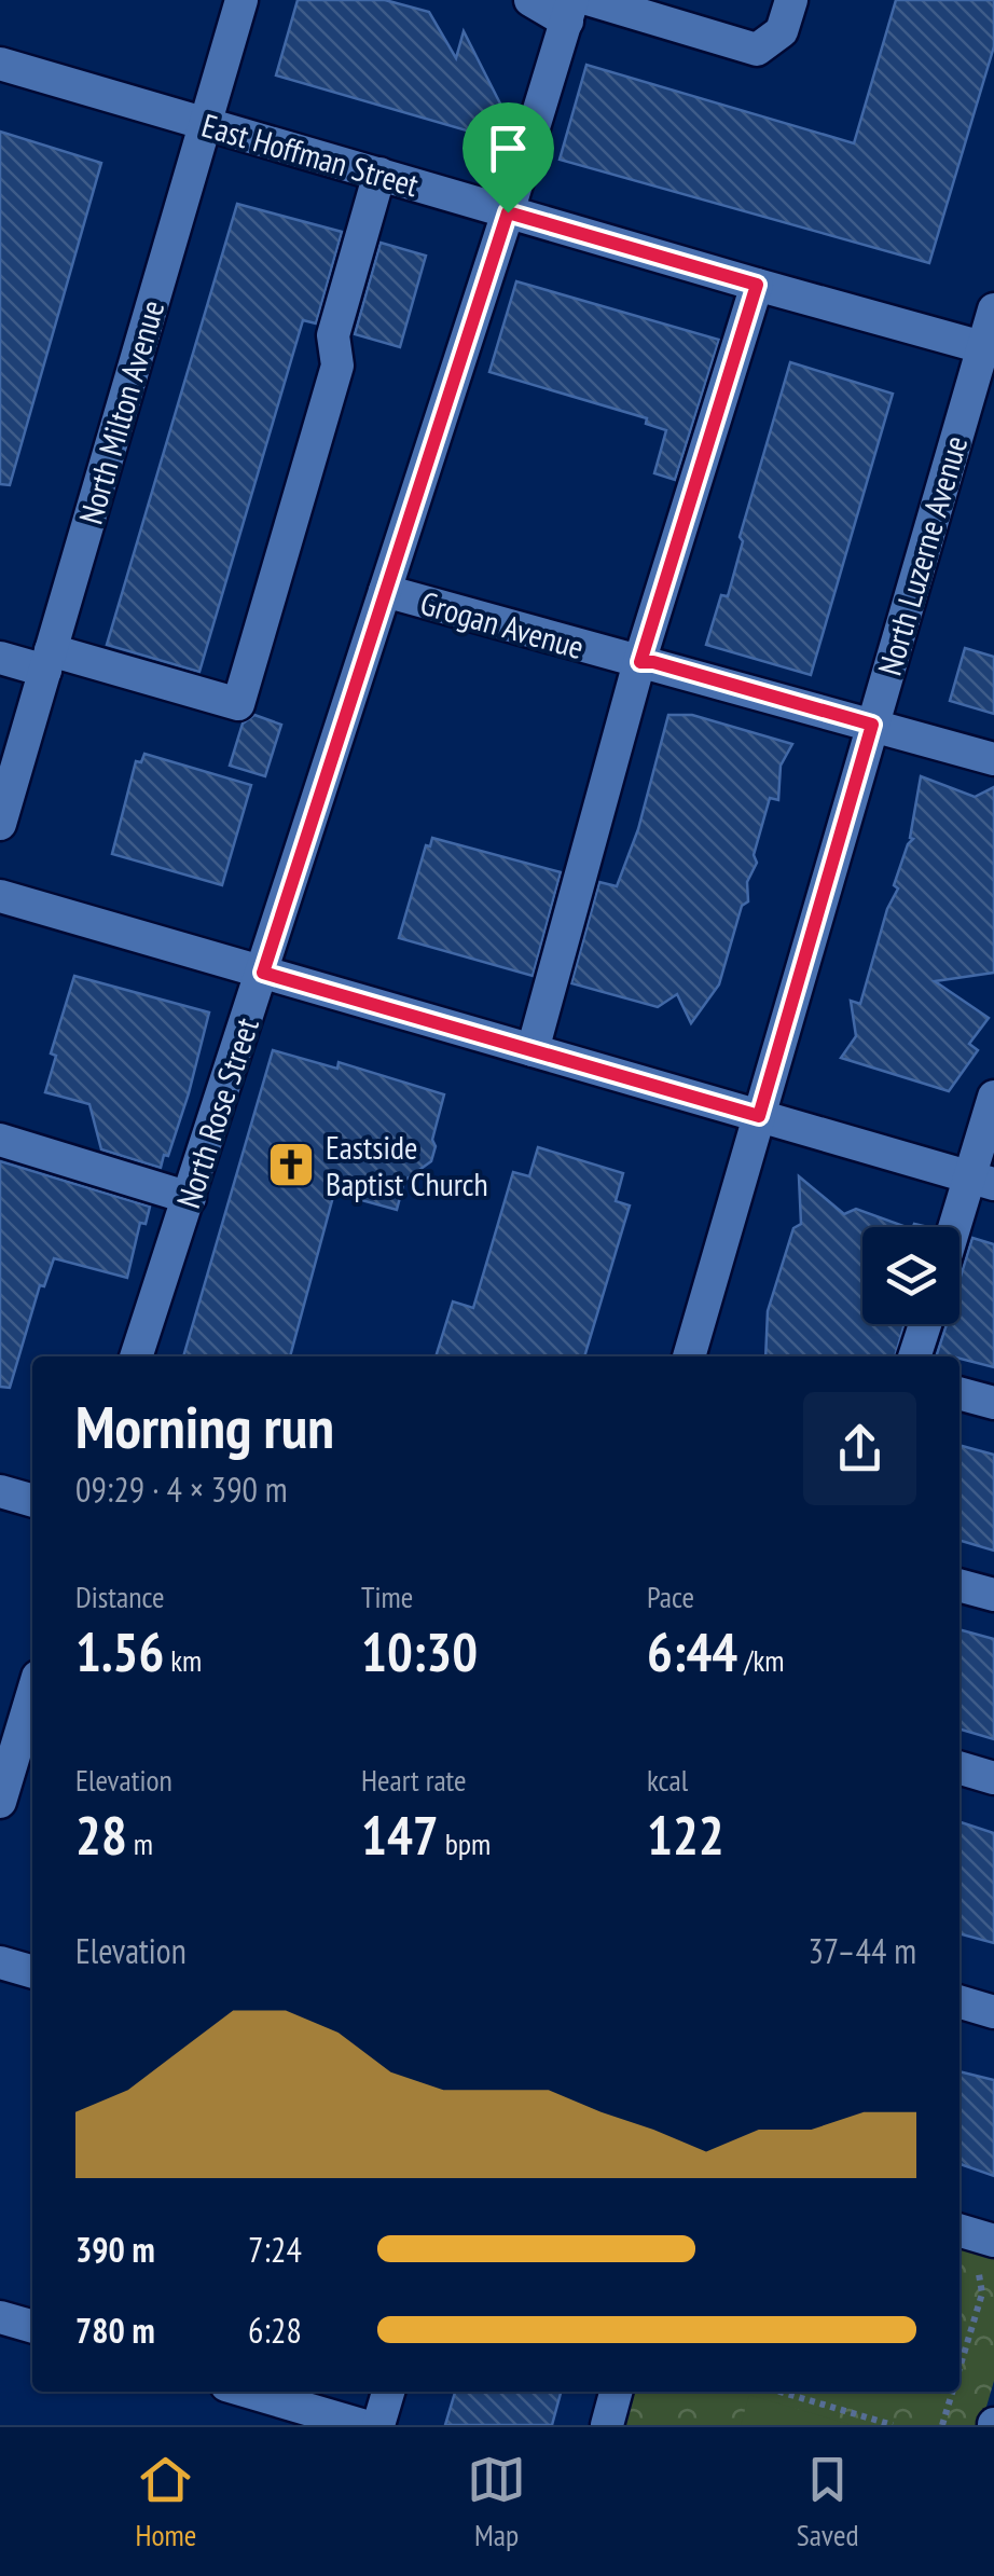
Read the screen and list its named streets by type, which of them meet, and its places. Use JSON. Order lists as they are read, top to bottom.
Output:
{
  "streets": {
    "street": [
      "East Hoffman Street",
      "North Milton Avenue",
      "North Luzerne Avenue",
      "Grogan Avenue",
      "North Rose Street"
    ]
  },
  "crossings": [
    ["East Hoffman Street", "North Milton Avenue"],
    ["East Hoffman Street", "North Luzerne Avenue"],
    ["East Hoffman Street", "North Rose Street"],
    ["North Luzerne Avenue", "Grogan Avenue"],
    ["Grogan Avenue", "North Rose Street"]
  ],
  "places": {
    "church": ["Eastside Baptist Church"]
  },
  "page": {
    "heading": ["Morning run", "09:29 · 4 × 390 m"],
    "stats": [
      ["Distance", "1.56 km"],
      ["Time", "10:30"],
      ["Pace", "6:44 /km"],
      ["Elevation", "28 m"],
      ["Heart rate", "147 bpm"],
      ["kcal", "122"]
    ],
    "chart": ["Elevation", "37–44 m"],
    "list": [
      {
        "name": "390 m",
        "note": "7:24"
      },
      {
        "name": "780 m",
        "note": "6:28"
      }
    ],
    "tabs": ["Home", "Map", "Saved"]
  }
}
